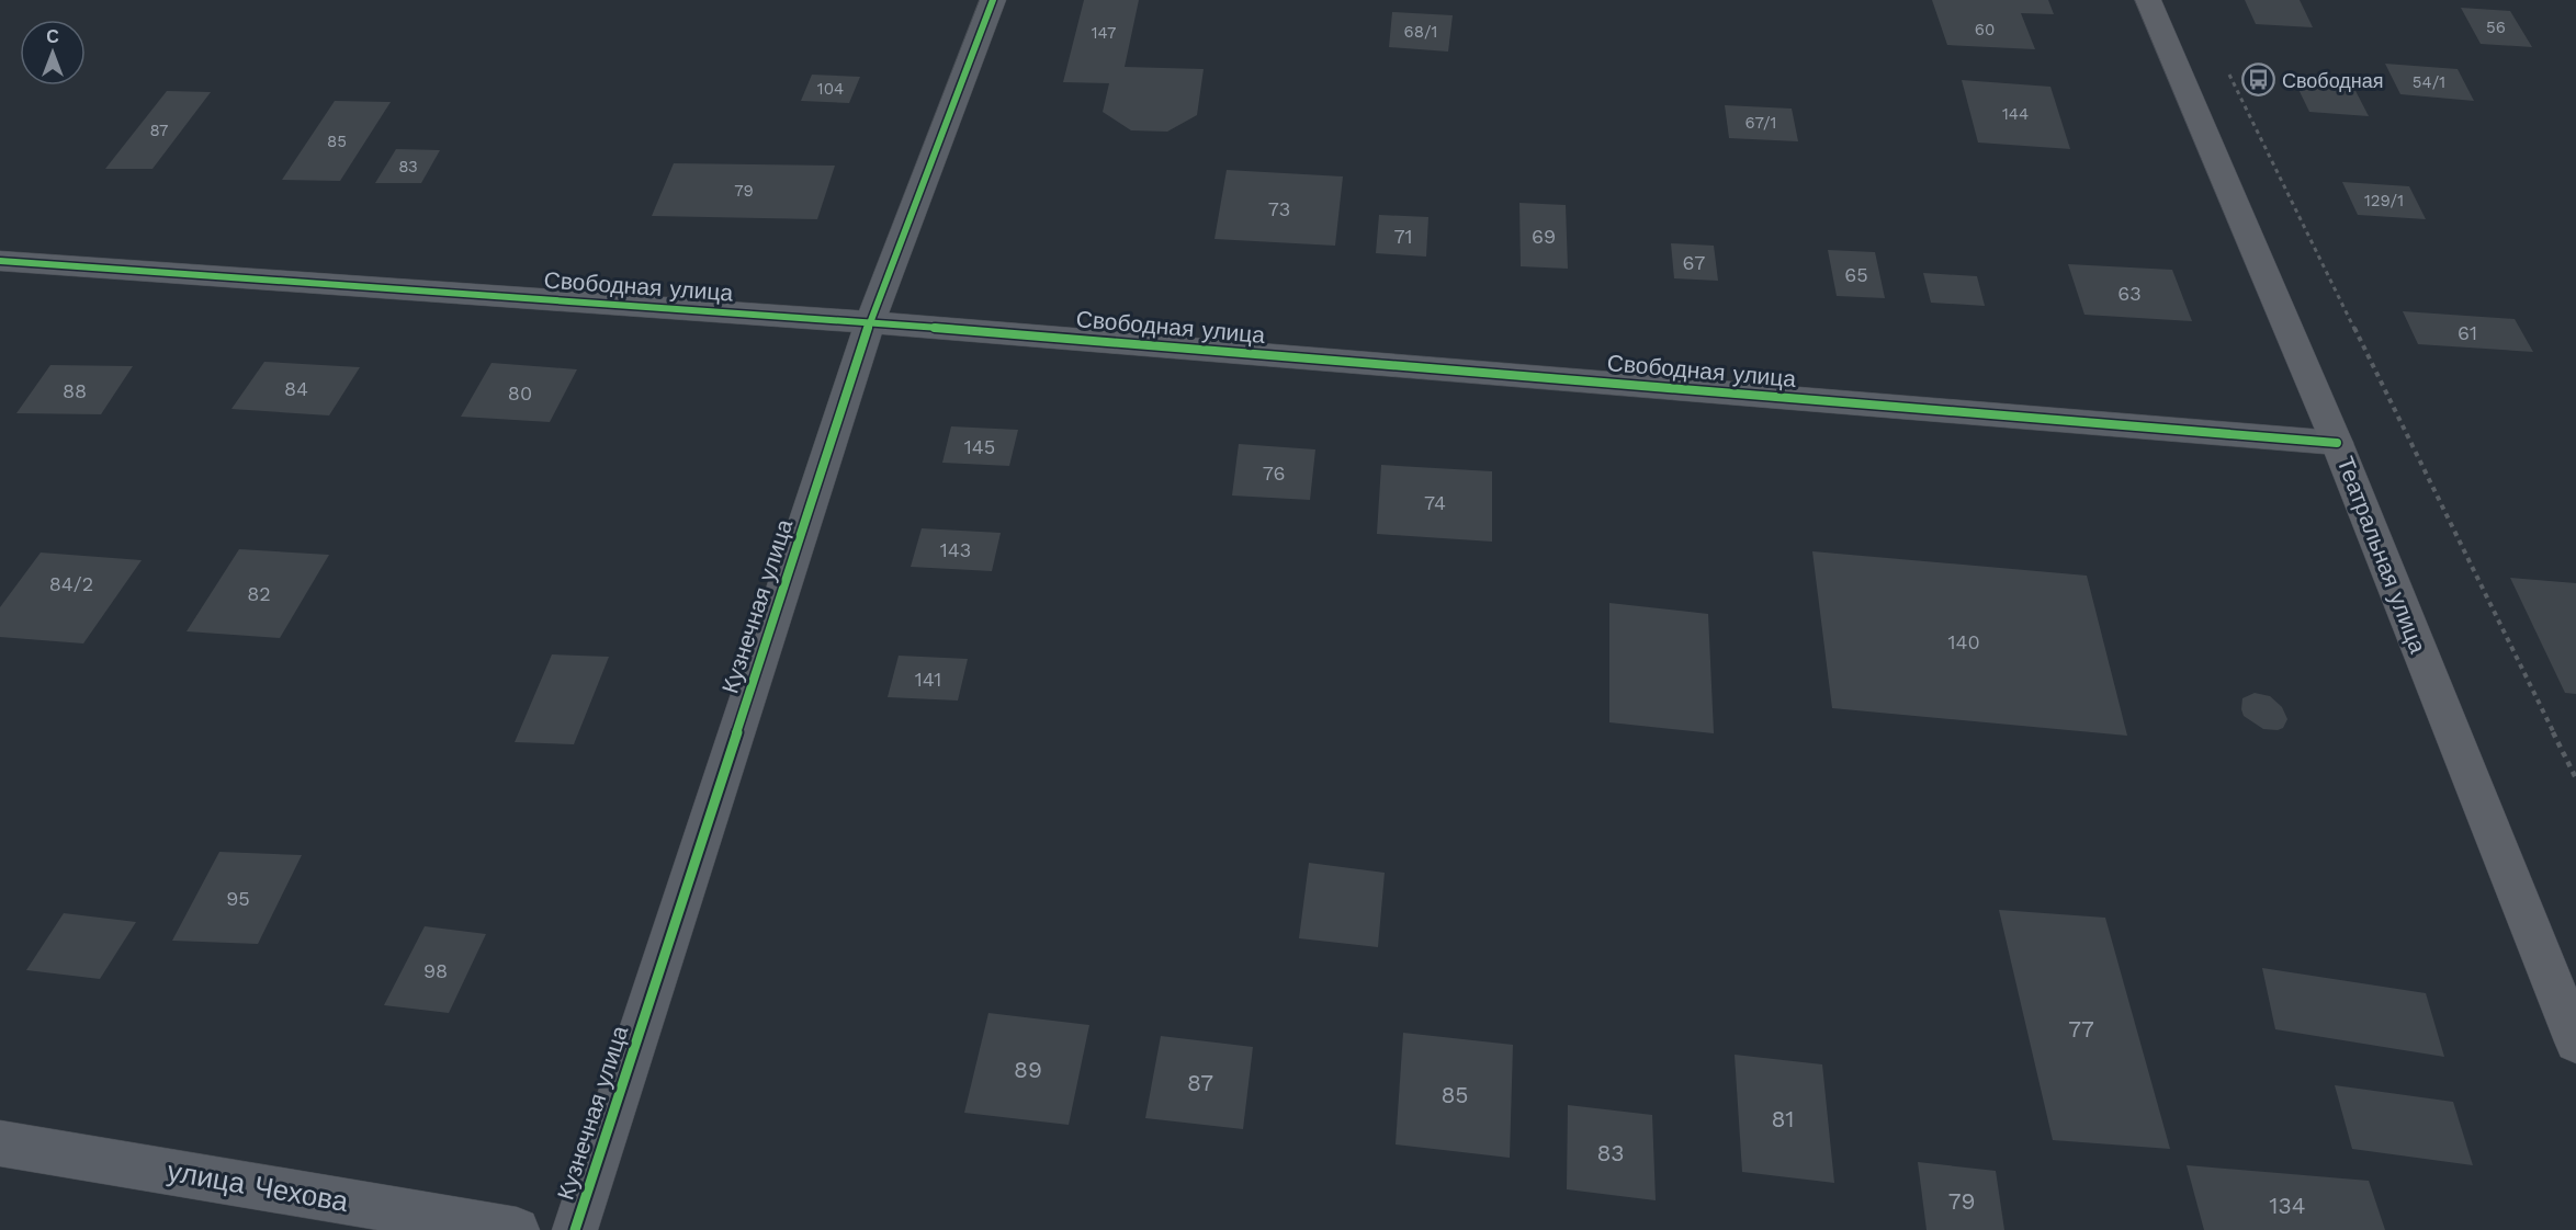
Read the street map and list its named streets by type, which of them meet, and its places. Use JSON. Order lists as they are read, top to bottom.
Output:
{
  "streets": {
    "main road": ["Театральная улица"],
    "street": ["Свободная улица", "Кузнечная улица", "улица Чехова"]
  },
  "crossings": [
    ["Свободная улица", "Театральная улица"],
    ["Свободная улица", "Кузнечная улица"]
  ],
  "places": {
    "bus stop": ["Свободная"]
  },
  "house_numbers": [
    "56",
    "60",
    "68/1",
    "147",
    "54/1",
    "104",
    "144",
    "67/1",
    "87",
    "85",
    "83",
    "79",
    "129/1",
    "73",
    "71",
    "69",
    "67",
    "65",
    "63",
    "61",
    "84",
    "88",
    "80",
    "145",
    "76",
    "74",
    "143",
    "84/2",
    "82",
    "140",
    "141",
    "95",
    "98",
    "77",
    "89",
    "87",
    "85",
    "81",
    "83",
    "79",
    "134"
  ],
  "north": "top"
}
